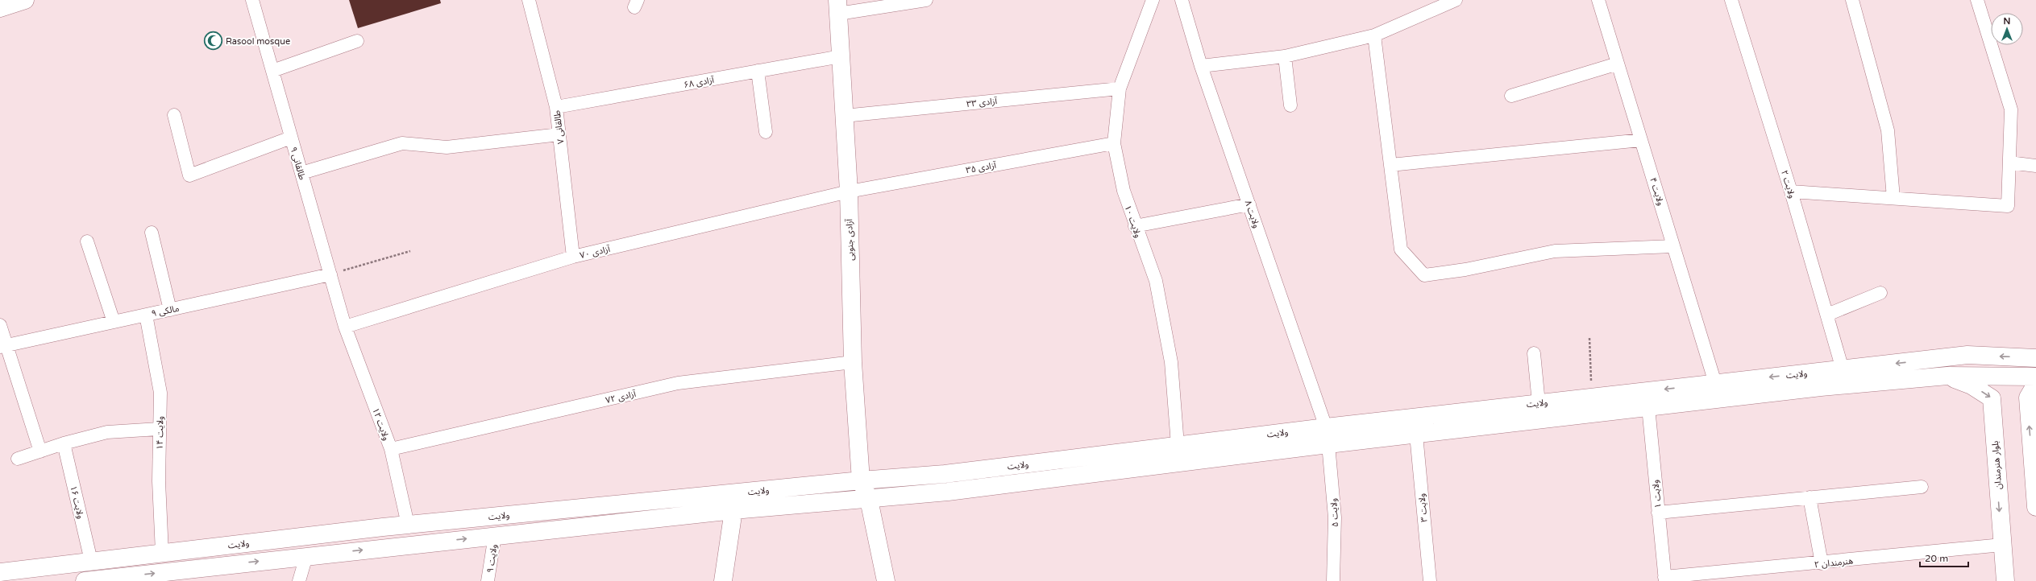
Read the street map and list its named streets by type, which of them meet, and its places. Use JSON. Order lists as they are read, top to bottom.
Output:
{
  "streets": {
    "main road": ["آزادی جنوبی", "ولایت", "بلوار هنرمندان"],
    "street": [
      "آزادی ۶۸",
      "آزادی ۳۳",
      "طالقانی ۷",
      "طالقانی ۹",
      "آزادی ۳۵",
      "ولایت ۲",
      "ولایت ۴",
      "ولایت ۸",
      "ولایت ۱۰",
      "آزادی ۷۰",
      "مالکی ۹",
      "آزادی ۷۲",
      "ولایت ۱۲",
      "ولایت ۱۴",
      "ولایت ۱",
      "ولایت ۱۶",
      "ولایت ۳",
      "ولایت ۵",
      "ولایت ۹",
      "هنرمندان ۲"
    ]
  },
  "crossings": [
    ["آزادی ۶۸", "طالقانی ۷"],
    ["آزادی ۶۸", "آزادی جنوبی"],
    ["آزادی ۳۳", "ولایت ۱۰"],
    ["آزادی ۳۳", "آزادی جنوبی"],
    ["طالقانی ۷", "آزادی ۷۰"],
    ["طالقانی ۹", "آزادی ۷۰"],
    ["طالقانی ۹", "مالکی ۹"],
    ["طالقانی ۹", "ولایت ۱۲"],
    ["آزادی ۳۵", "ولایت ۱۰"],
    ["آزادی ۳۵", "آزادی جنوبی"],
    ["آزادی ۳۵", "آزادی ۷۰"],
    ["ولایت ۲", "ولایت"],
    ["ولایت ۴", "ولایت"],
    ["ولایت ۸", "ولایت"],
    ["ولایت ۱۰", "ولایت"],
    ["آزادی جنوبی", "آزادی ۷۰"],
    ["آزادی جنوبی", "ولایت"],
    ["آزادی جنوبی", "آزادی ۷۲"],
    ["آزادی ۷۰", "ولایت ۱۲"],
    ["مالکی ۹", "ولایت ۱۴"],
    ["ولایت", "ولایت ۱۲"],
    ["ولایت", "ولایت ۱۴"],
    ["ولایت", "بلوار هنرمندان"],
    ["ولایت", "ولایت ۱"],
    ["ولایت", "ولایت ۱۶"],
    ["ولایت", "ولایت ۳"],
    ["ولایت", "ولایت ۵"],
    ["ولایت", "ولایت ۹"],
    ["آزادی ۷۲", "ولایت ۱۲"],
    ["بلوار هنرمندان", "هنرمندان ۲"],
    ["ولایت ۱", "هنرمندان ۲"]
  ],
  "places": {
    "mosque": ["Rasool mosque"]
  },
  "scale_bar": "20 m",
  "north": "top"
}
